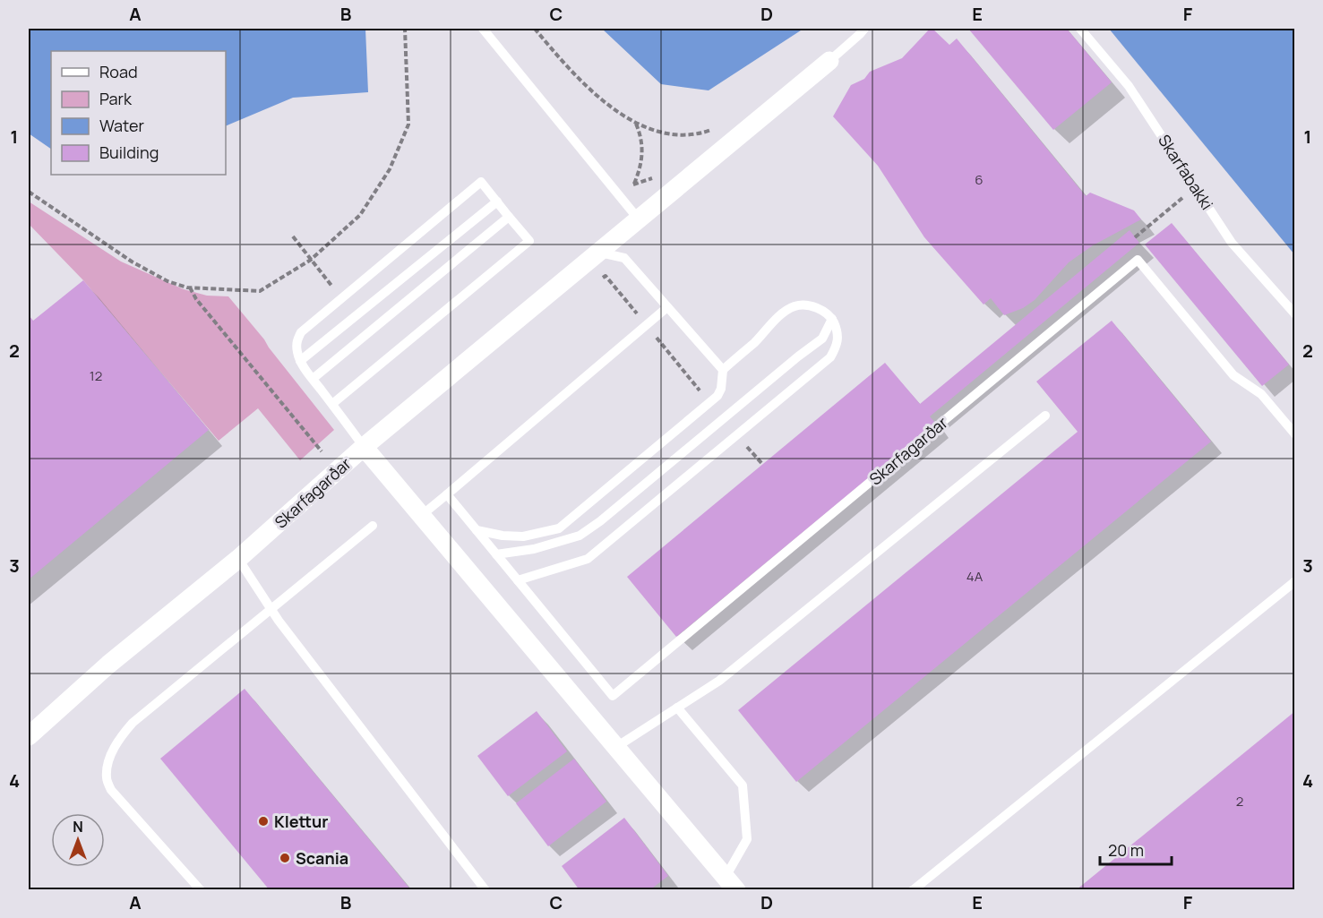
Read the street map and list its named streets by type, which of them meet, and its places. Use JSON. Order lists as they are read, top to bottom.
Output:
{
  "streets": {
    "street": ["Skarfagarðar"],
    "lane": ["Skarfabakki"]
  },
  "places": ["Klettur", "Scania"],
  "house_numbers": [
    "6",
    "12",
    "4A",
    "2"
  ],
  "legend": [
    "Road",
    "Park",
    "Water",
    "Building"
  ],
  "scale_bar": "20 m",
  "north": "top",
  "grid": {
    "columns": [
      "A",
      "B",
      "C",
      "D",
      "E",
      "F"
    ],
    "rows": [
      "1",
      "2",
      "3",
      "4"
    ]
  }
}
